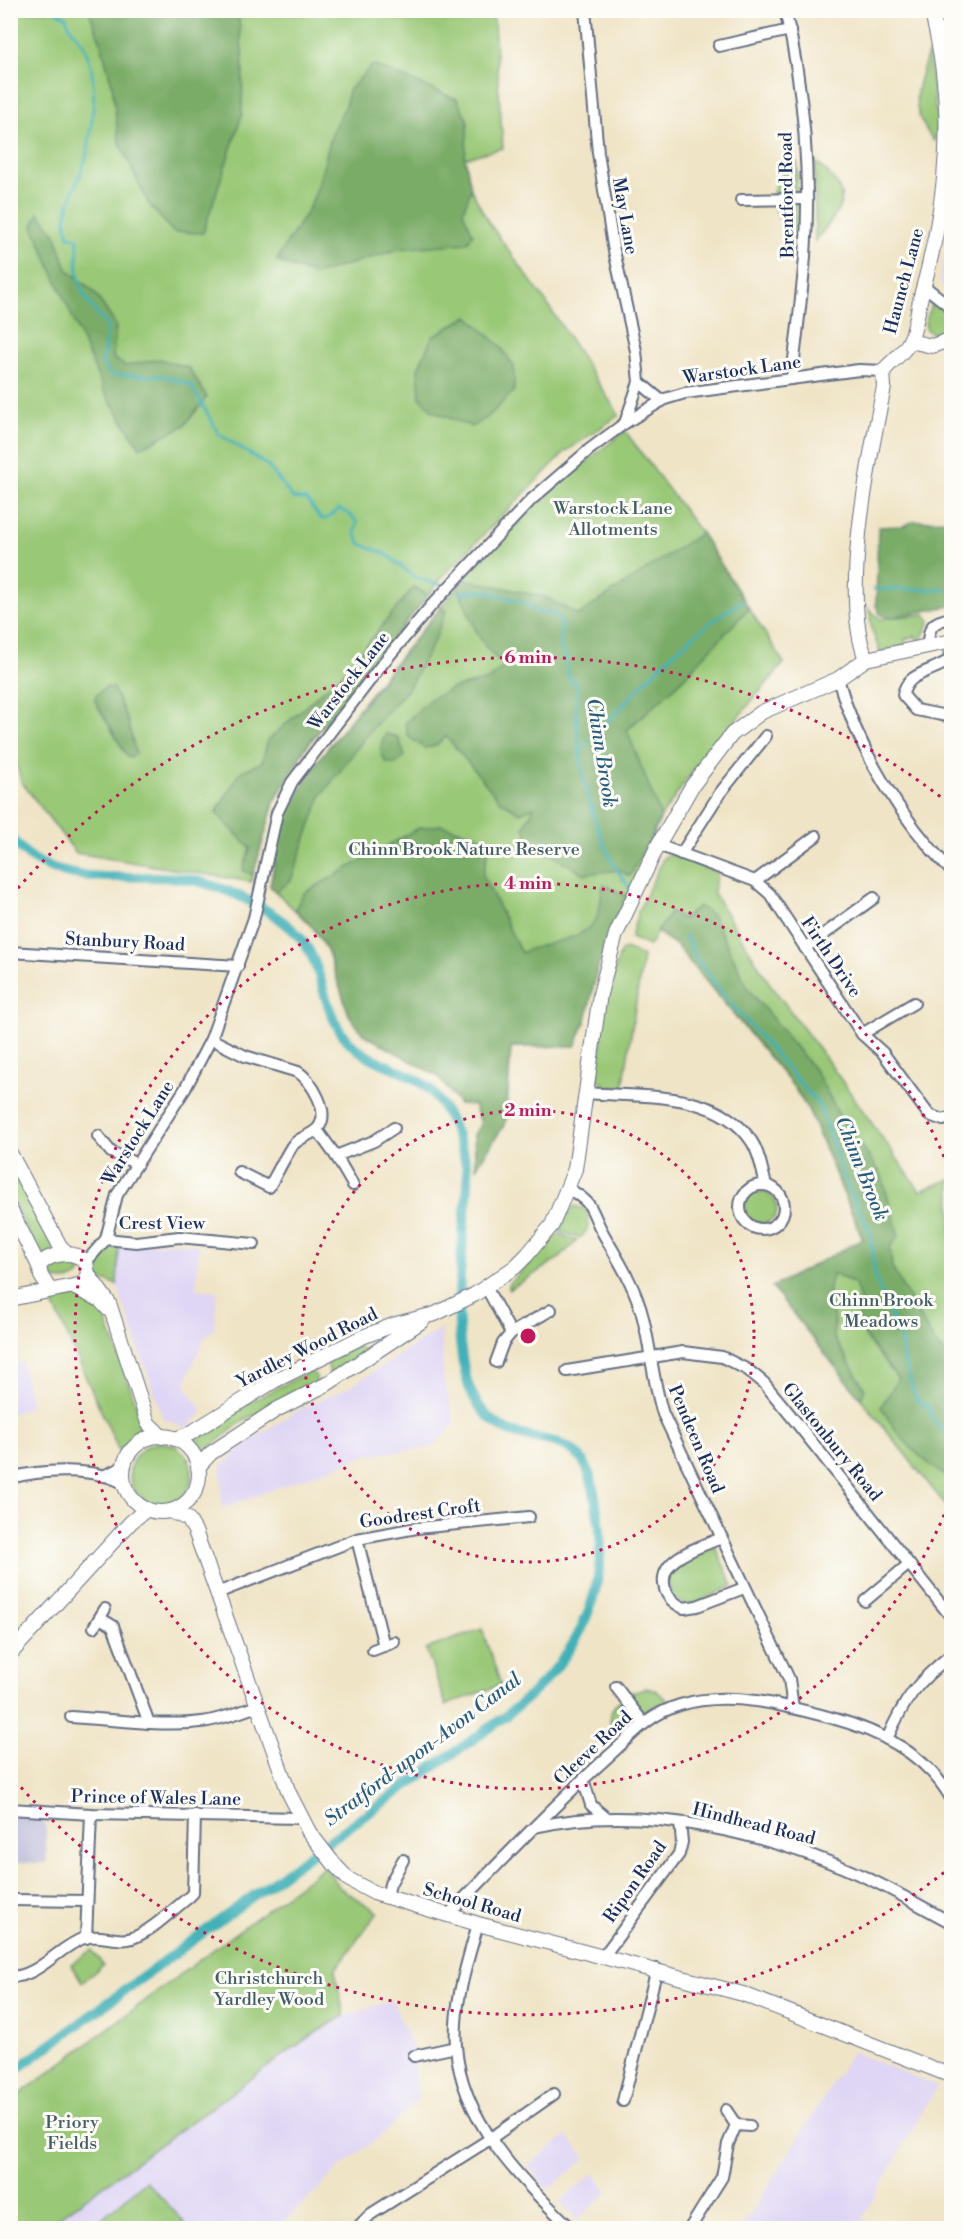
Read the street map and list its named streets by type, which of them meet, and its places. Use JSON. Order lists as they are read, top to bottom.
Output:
{
  "streets": {
    "street": [
      "Brentford Road",
      "May Lane",
      "Haunch Lane",
      "Warstock Lane",
      "Stanbury Road",
      "Firth Drive",
      "Crest View",
      "Yardley Wood Road",
      "Pendeen Road",
      "Glastonbury Road",
      "Goodrest Croft",
      "Cleeve Road",
      "Prince of Wales Lane",
      "Hindhead Road",
      "Ripon Road",
      "School Road"
    ]
  },
  "crossings": [
    ["Brentford Road", "Warstock Lane"],
    ["May Lane", "Warstock Lane"],
    ["Haunch Lane", "Warstock Lane"],
    ["Warstock Lane", "Stanbury Road"],
    ["Warstock Lane", "Crest View"],
    ["Firth Drive", "Yardley Wood Road"],
    ["Yardley Wood Road", "Pendeen Road"],
    ["Yardley Wood Road", "School Road"],
    ["Pendeen Road", "Glastonbury Road"],
    ["Pendeen Road", "Cleeve Road"],
    ["Goodrest Croft", "School Road"],
    ["Cleeve Road", "Hindhead Road"],
    ["Cleeve Road", "School Road"],
    ["Prince of Wales Lane", "School Road"],
    ["Hindhead Road", "Ripon Road"],
    ["Ripon Road", "School Road"]
  ],
  "water": ["Chinn Brook", "Stratford-upon-Avon Canal"],
  "parks": [
    "Warstock Lane Allotments",
    "Chinn Brook Nature Reserve",
    "Chinn Brook Meadows",
    "Christchurch Yardley Wood",
    "Priory Fields"
  ],
  "rings": ["6 min", "4 min", "2 min"]
}
